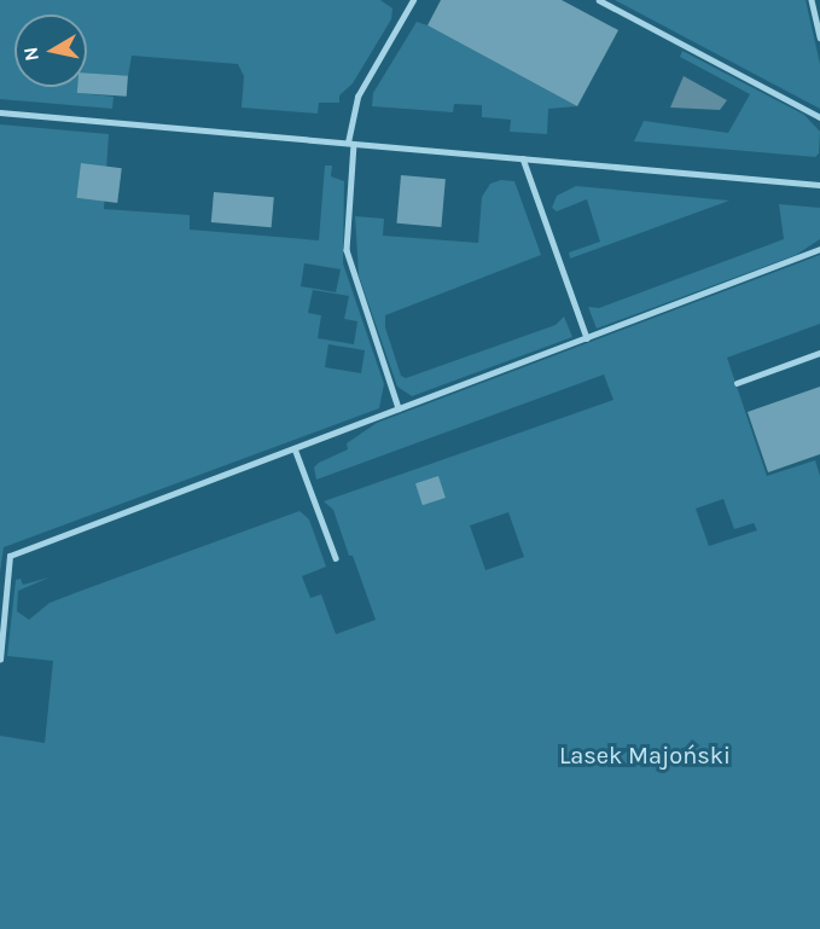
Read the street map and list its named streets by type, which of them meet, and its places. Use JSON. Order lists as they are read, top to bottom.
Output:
{
  "parks": ["Lasek Majoński"],
  "north": "left"
}
